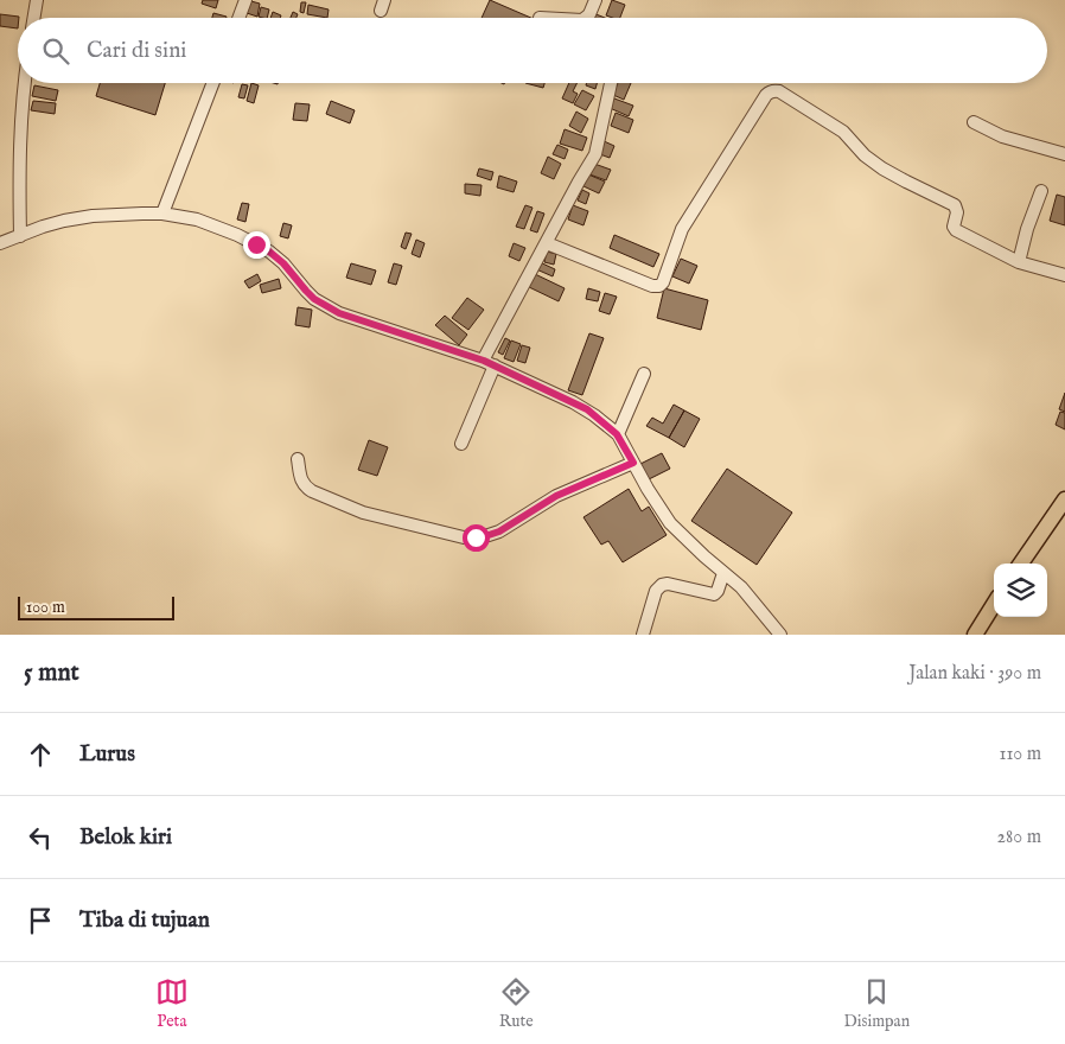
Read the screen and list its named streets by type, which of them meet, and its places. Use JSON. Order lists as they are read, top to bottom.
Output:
{
  "scale_bar": "100 m",
  "page": {
    "search": "Cari di sini",
    "scale": "100 m",
    "heading": ["5 mnt", "Jalan kaki · 390 m"],
    "list": [
      ["Lurus", "110 m"],
      ["Belok kiri", "280 m"],
      "Tiba di tujuan"
    ],
    "nav": ["Peta", "Rute", "Disimpan"]
  }
}
